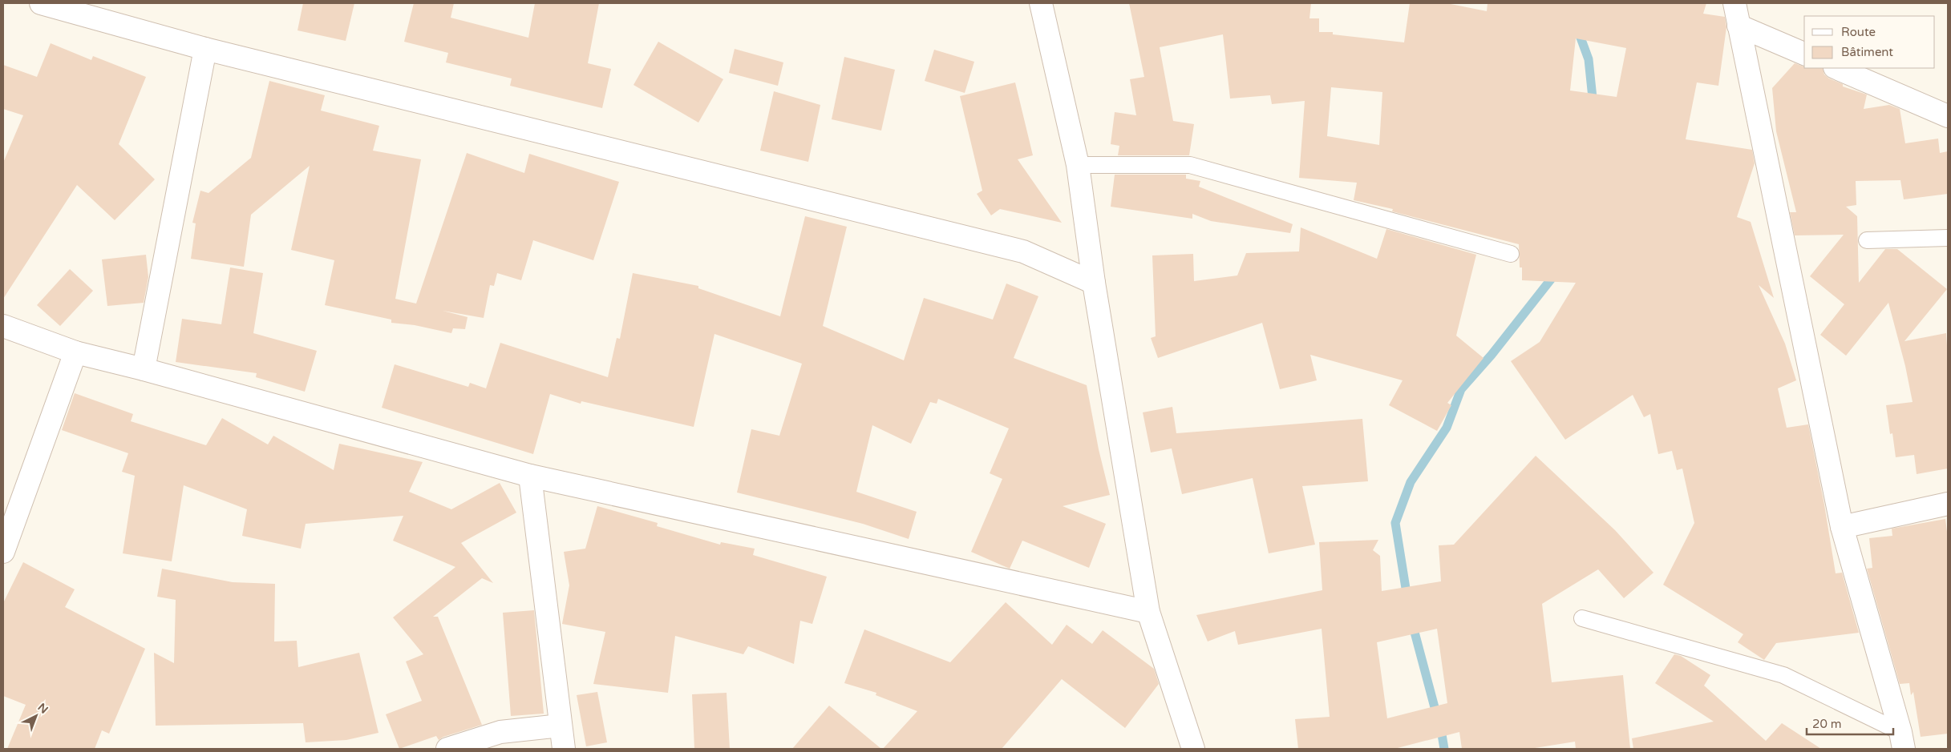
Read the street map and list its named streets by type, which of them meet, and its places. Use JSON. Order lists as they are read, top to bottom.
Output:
{
  "legend": ["Route", "Bâtiment"],
  "scale_bar": "20 m",
  "north": "top right"
}
